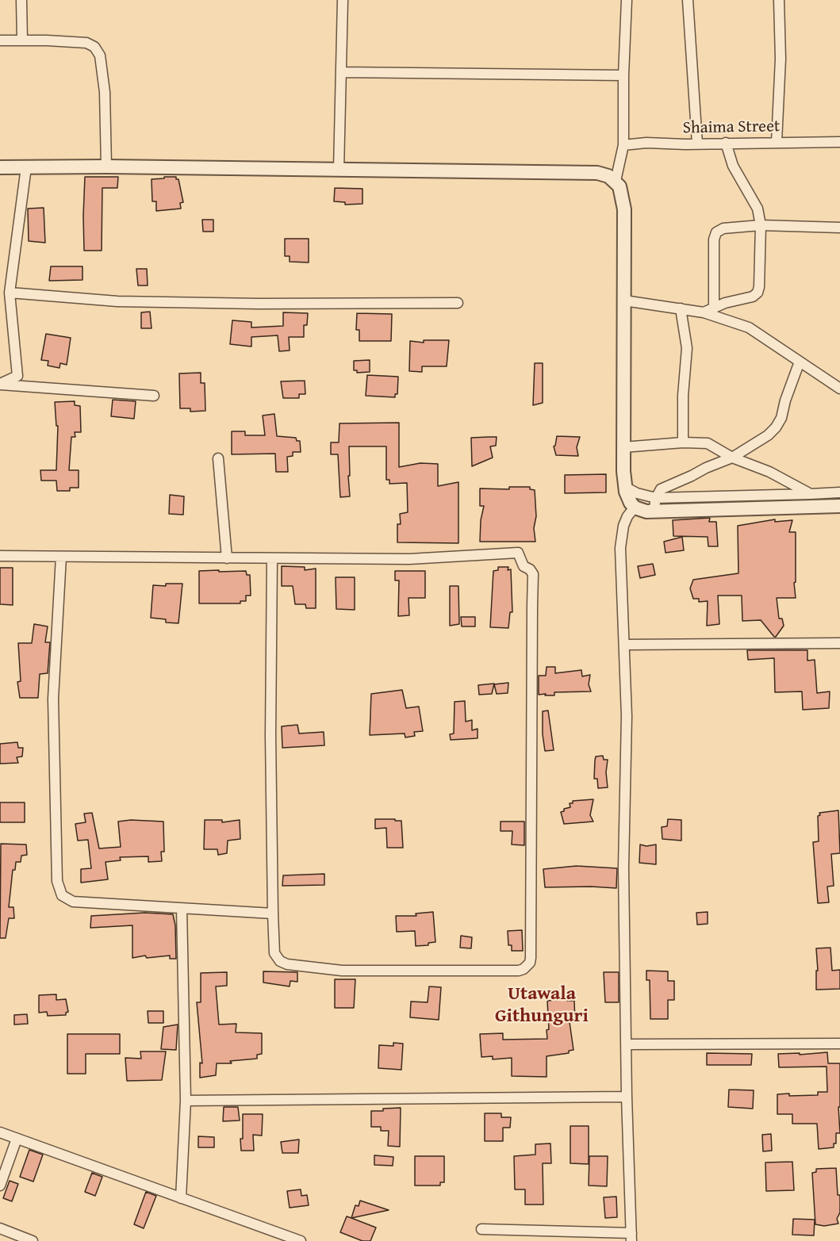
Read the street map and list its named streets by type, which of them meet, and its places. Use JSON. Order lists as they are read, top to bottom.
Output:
{
  "streets": {
    "street": ["Shaima Street"]
  },
  "districts": ["Utawala Githunguri"]
}
